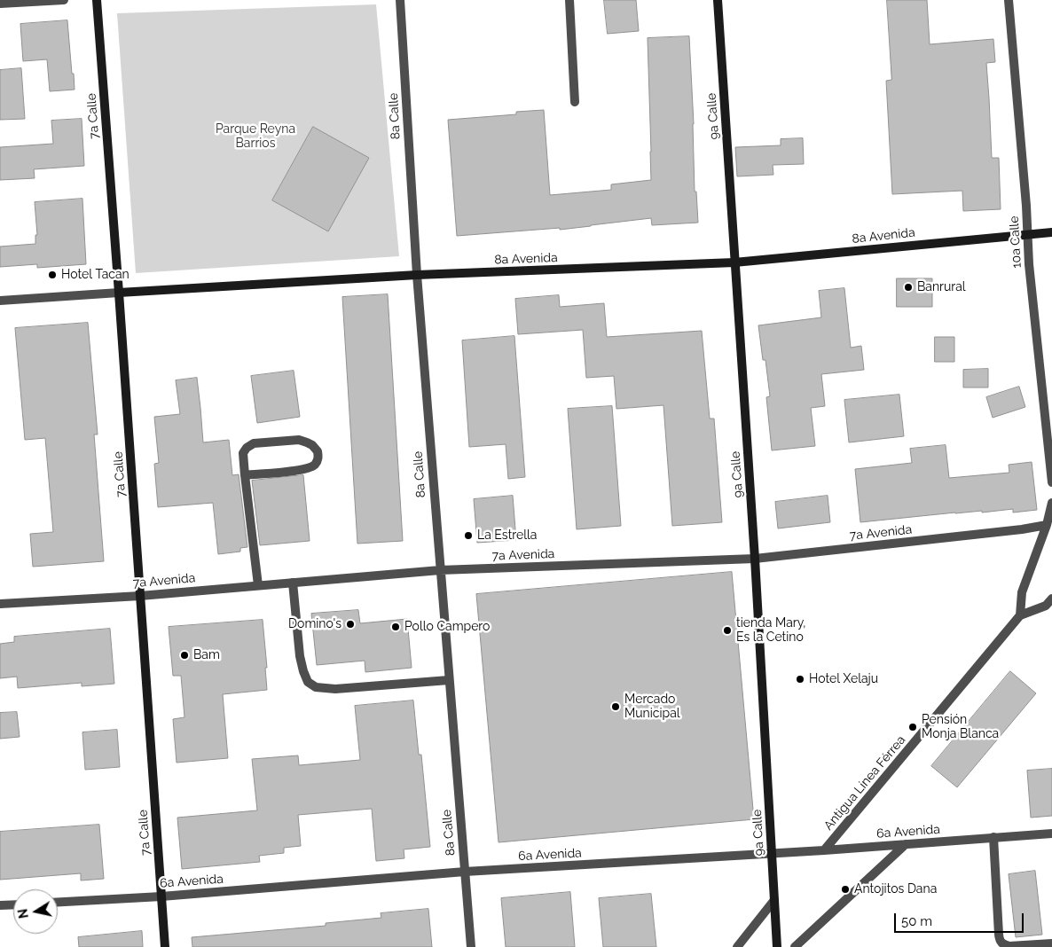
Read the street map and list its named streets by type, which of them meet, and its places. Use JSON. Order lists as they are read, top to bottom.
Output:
{
  "streets": {
    "street": [
      "7a Calle",
      "8a Calle",
      "9a Calle",
      "8a Avenida",
      "10a Calle",
      "7a Avenida",
      "Antigua Línea Férrea",
      "6a Avenida"
    ]
  },
  "crossings": [
    ["7a Calle", "8a Avenida"],
    ["7a Calle", "7a Avenida"],
    ["7a Calle", "6a Avenida"],
    ["8a Calle", "8a Avenida"],
    ["8a Calle", "7a Avenida"],
    ["8a Calle", "6a Avenida"],
    ["9a Calle", "8a Avenida"],
    ["9a Calle", "7a Avenida"],
    ["9a Calle", "6a Avenida"],
    ["8a Avenida", "10a Calle"],
    ["Antigua Línea Férrea", "6a Avenida"]
  ],
  "parks": ["Parque Reyna Barrios"],
  "places": [
    "Hotel Tacan",
    "Banrural",
    "La Estrella",
    "Domino's",
    "Pollo Campero",
    "tienda Mary, Es la Cetino",
    "Bam",
    "Hotel Xelaju",
    "Mercado Municipal",
    "Pensión Monja Blanca",
    "Antojitos Dana"
  ],
  "scale_bar": "50 m",
  "north": "left"
}
